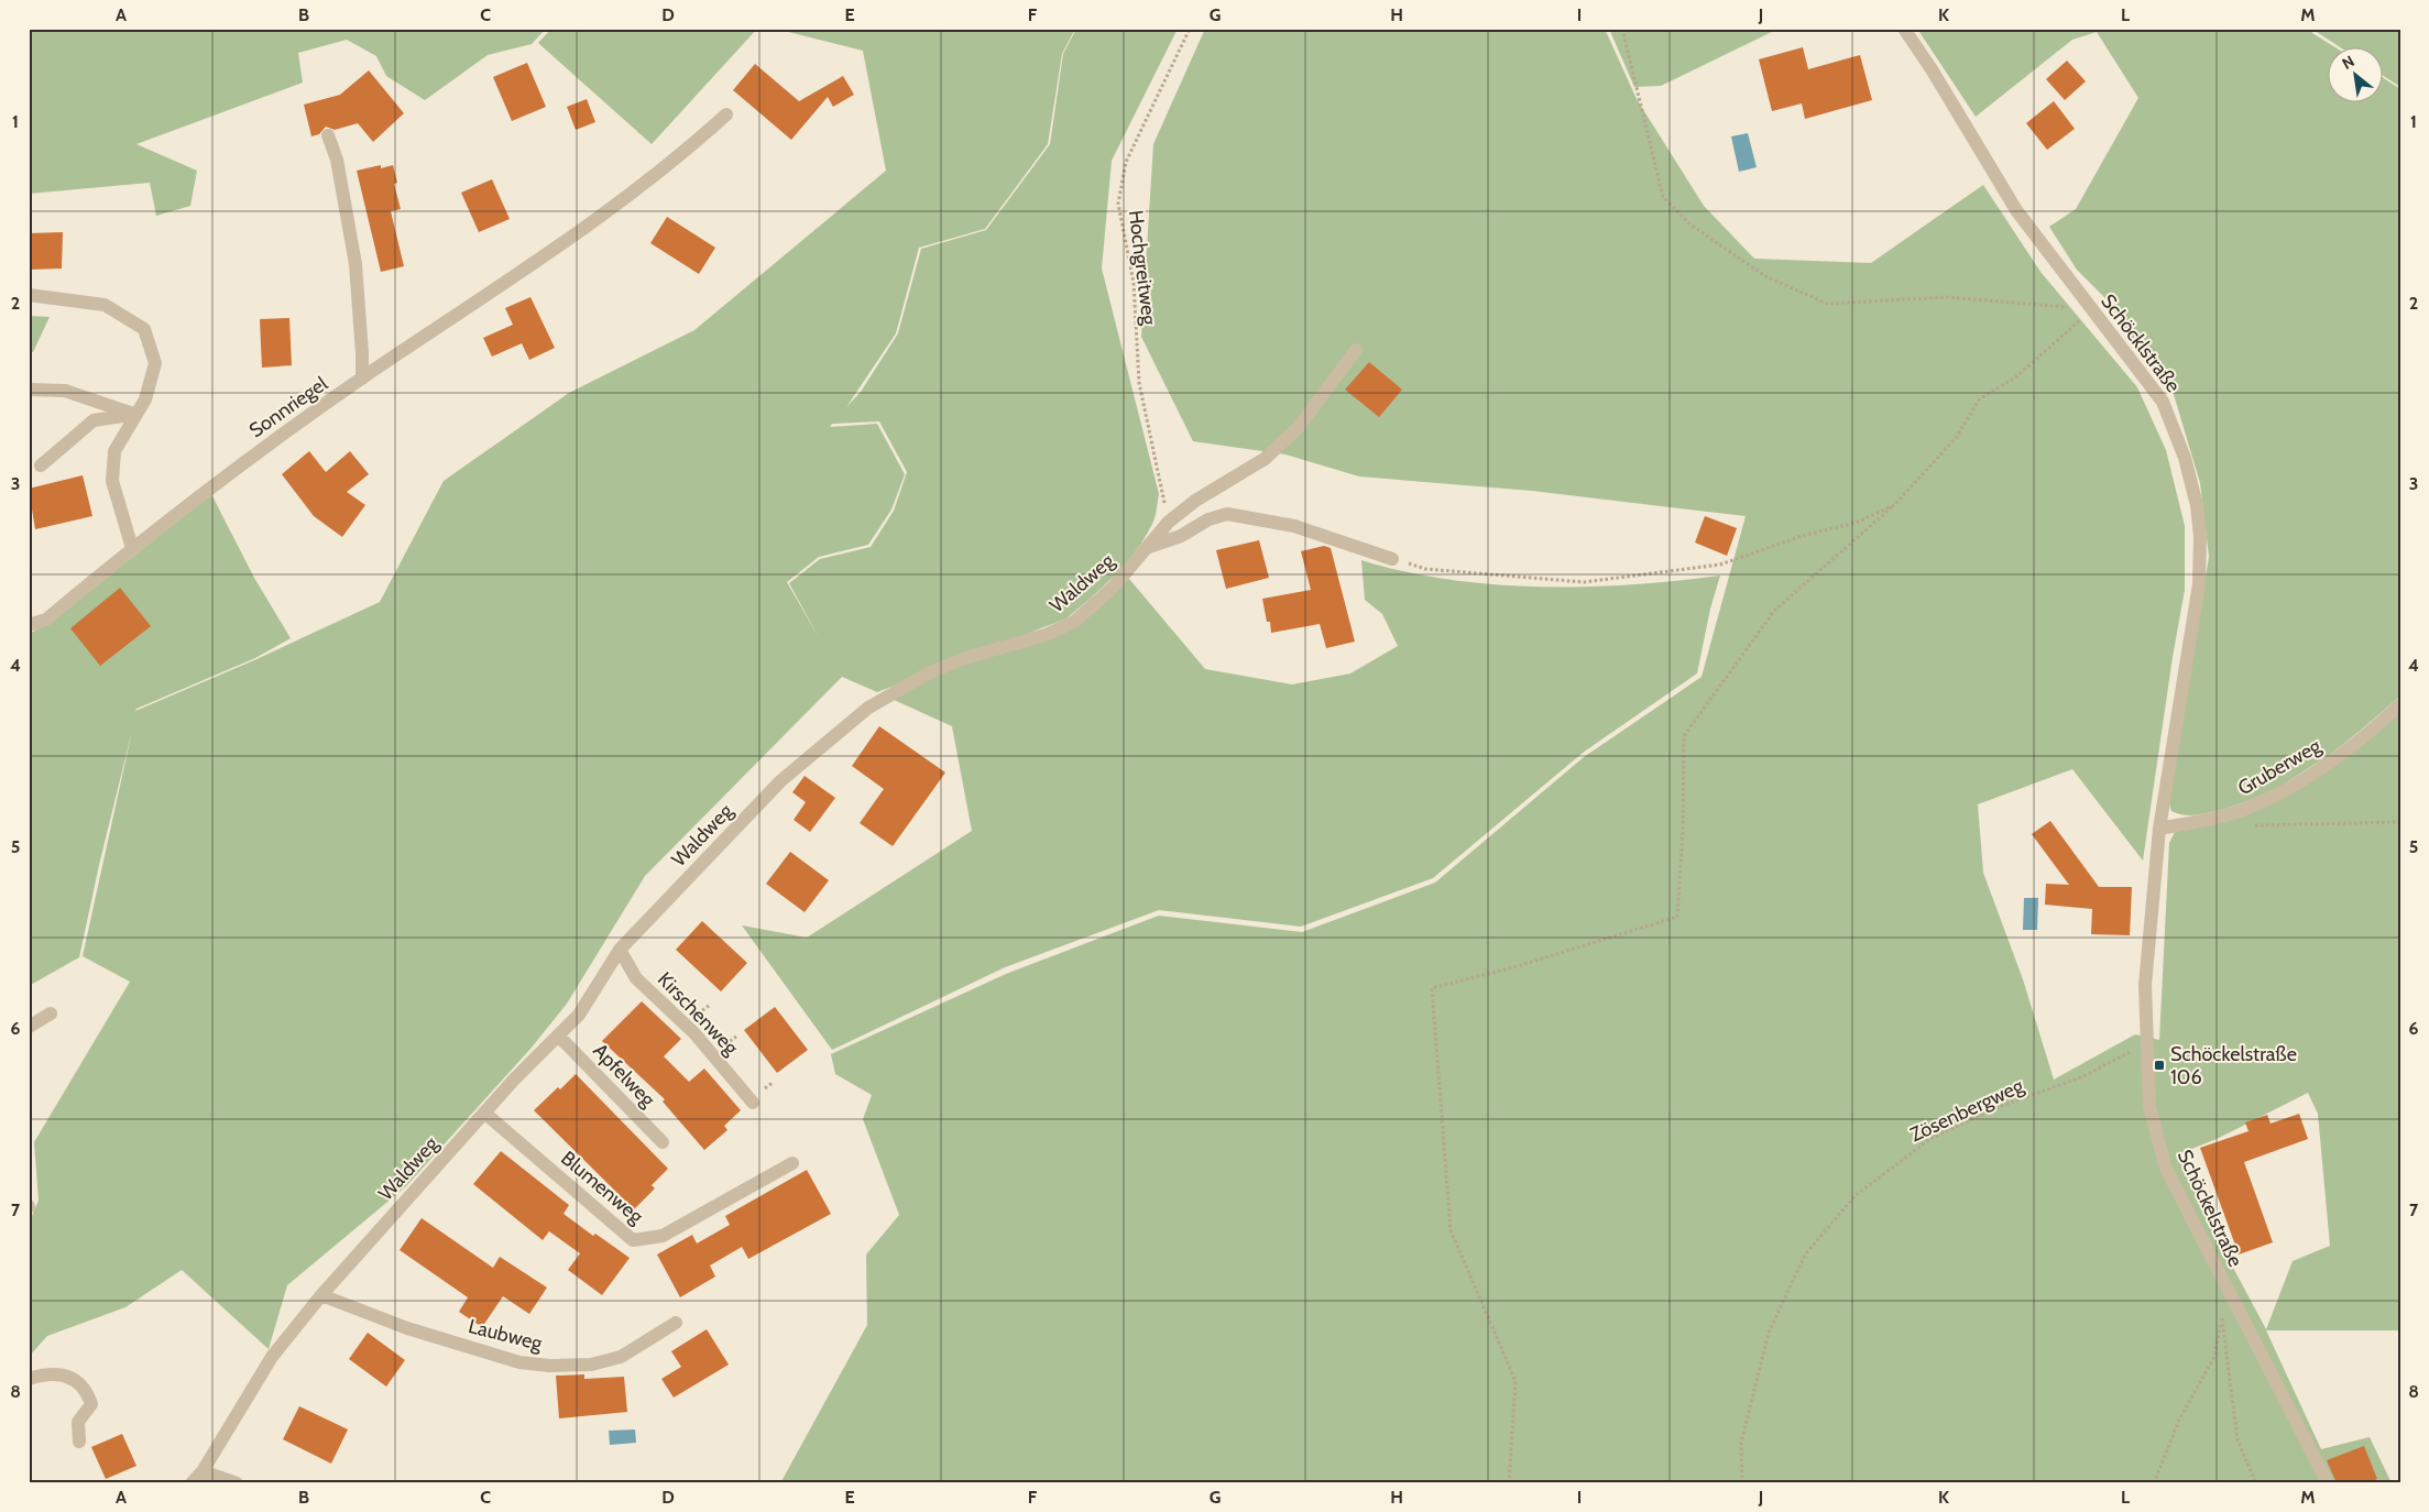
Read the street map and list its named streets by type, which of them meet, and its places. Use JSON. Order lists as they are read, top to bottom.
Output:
{
  "streets": {
    "street": [
      "Schöcklstraße",
      "Sonnriegel",
      "Waldweg",
      "Gruberweg",
      "Kirschenweg",
      "Apfelweg",
      "Blumenweg",
      "Schöckelstraße",
      "Laubweg"
    ],
    "path": ["Hochgreitweg", "Zösenbergweg"]
  },
  "crossings": [
    ["Hochgreitweg", "Waldweg"],
    ["Schöcklstraße", "Gruberweg"],
    ["Schöcklstraße", "Schöckelstraße"],
    ["Waldweg", "Kirschenweg"],
    ["Waldweg", "Apfelweg"],
    ["Waldweg", "Blumenweg"],
    ["Waldweg", "Laubweg"],
    ["Gruberweg", "Schöckelstraße"],
    ["Zösenbergweg", "Schöckelstraße"]
  ],
  "places": {
    "transit": ["Schöckelstraße 106"]
  },
  "north": "top left",
  "grid": {
    "columns": [
      "A",
      "B",
      "C",
      "D",
      "E",
      "F",
      "G",
      "H",
      "I",
      "J",
      "K",
      "L",
      "M"
    ],
    "rows": [
      "1",
      "2",
      "3",
      "4",
      "5",
      "6",
      "7",
      "8"
    ]
  }
}
